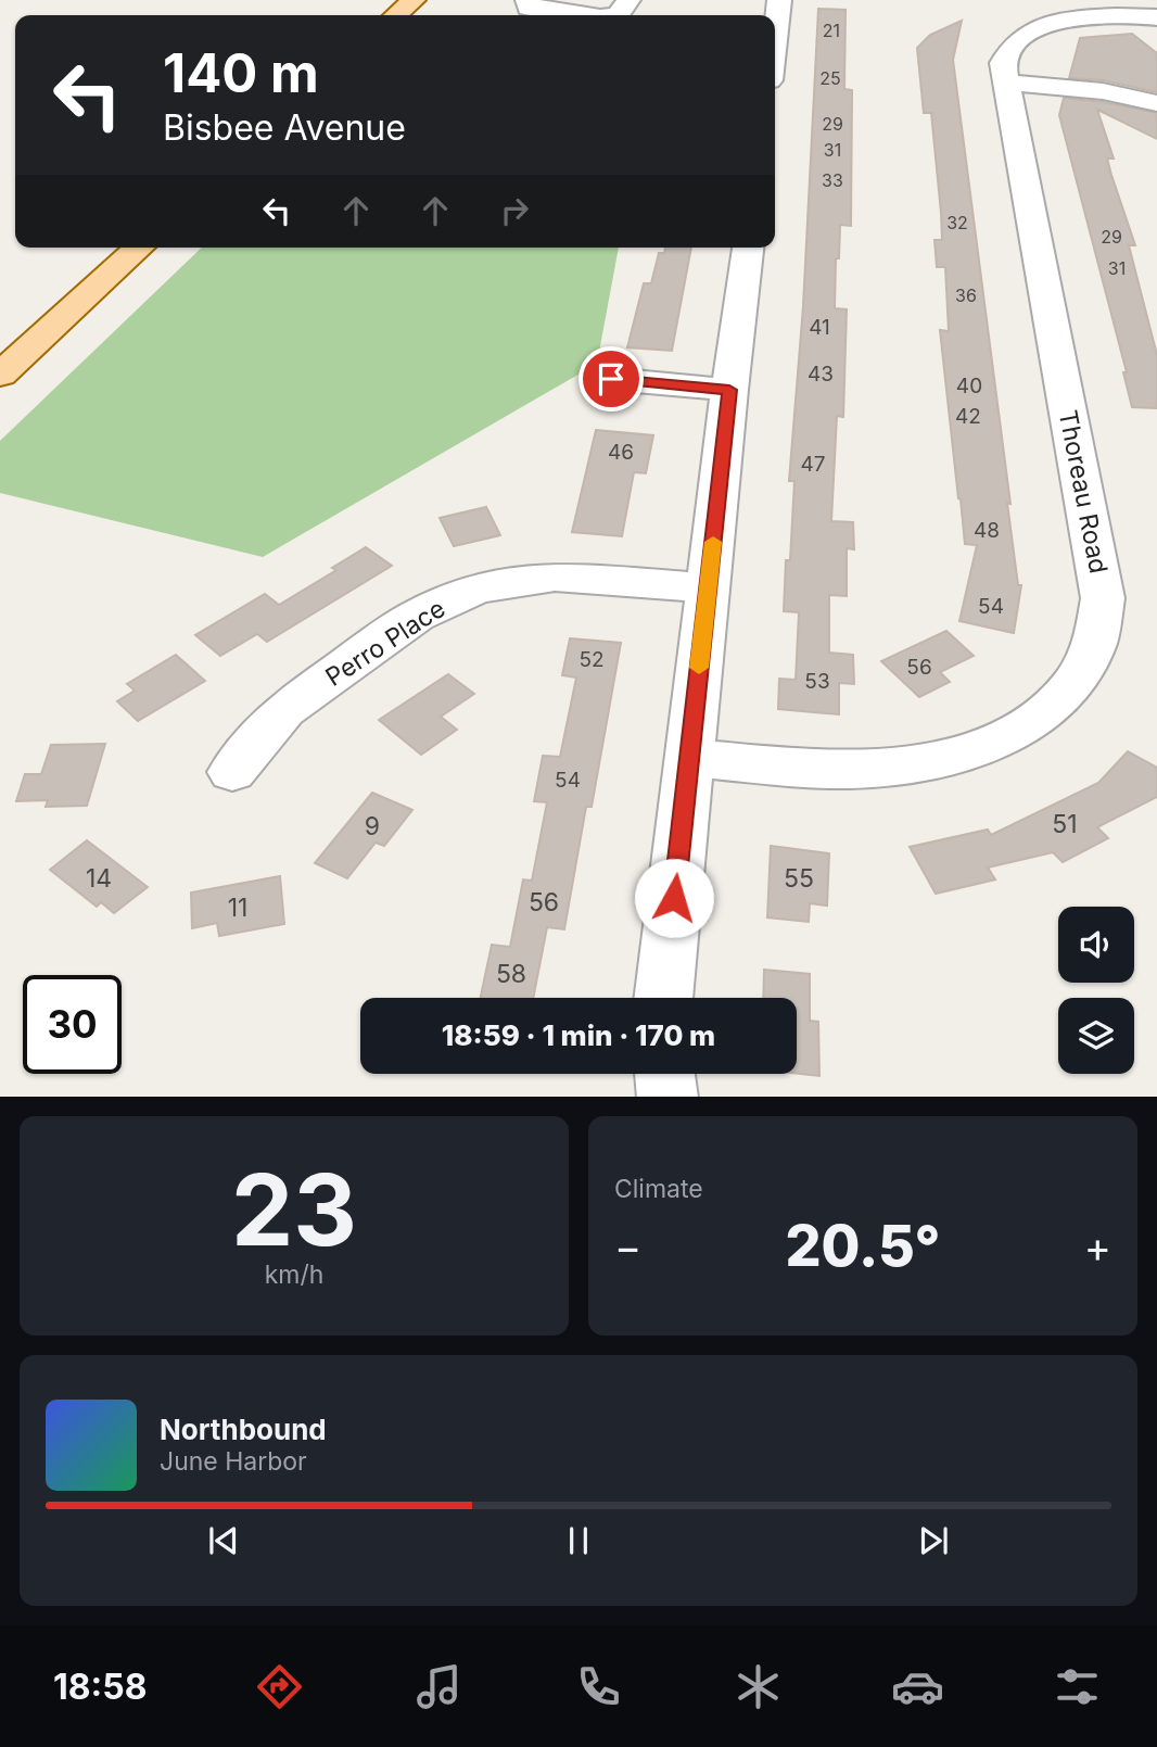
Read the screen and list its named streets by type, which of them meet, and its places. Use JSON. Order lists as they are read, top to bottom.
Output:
{
  "streets": {
    "street": ["Thoreau Road", "Perro Place"]
  },
  "house_numbers": [
    "21",
    "25",
    "29",
    "31",
    "33",
    "32",
    "29",
    "31",
    "36",
    "41",
    "43",
    "40",
    "42",
    "46",
    "47",
    "48",
    "54",
    "52",
    "56",
    "53",
    "54",
    "51",
    "9",
    "14",
    "55",
    "56",
    "11",
    "58"
  ],
  "page": {
    "turn": ["140 m", "Bisbee Avenue"],
    "limit": "30",
    "trip": "18:59 · 1 min · 170 m",
    "tile": [
      ["23", "km/h"],
      "Climate"
    ],
    "heat": ["−", "20.5°", "+"],
    "song": ["Northbound", "June Harbor"],
    "tabs": "18:58"
  }
}
